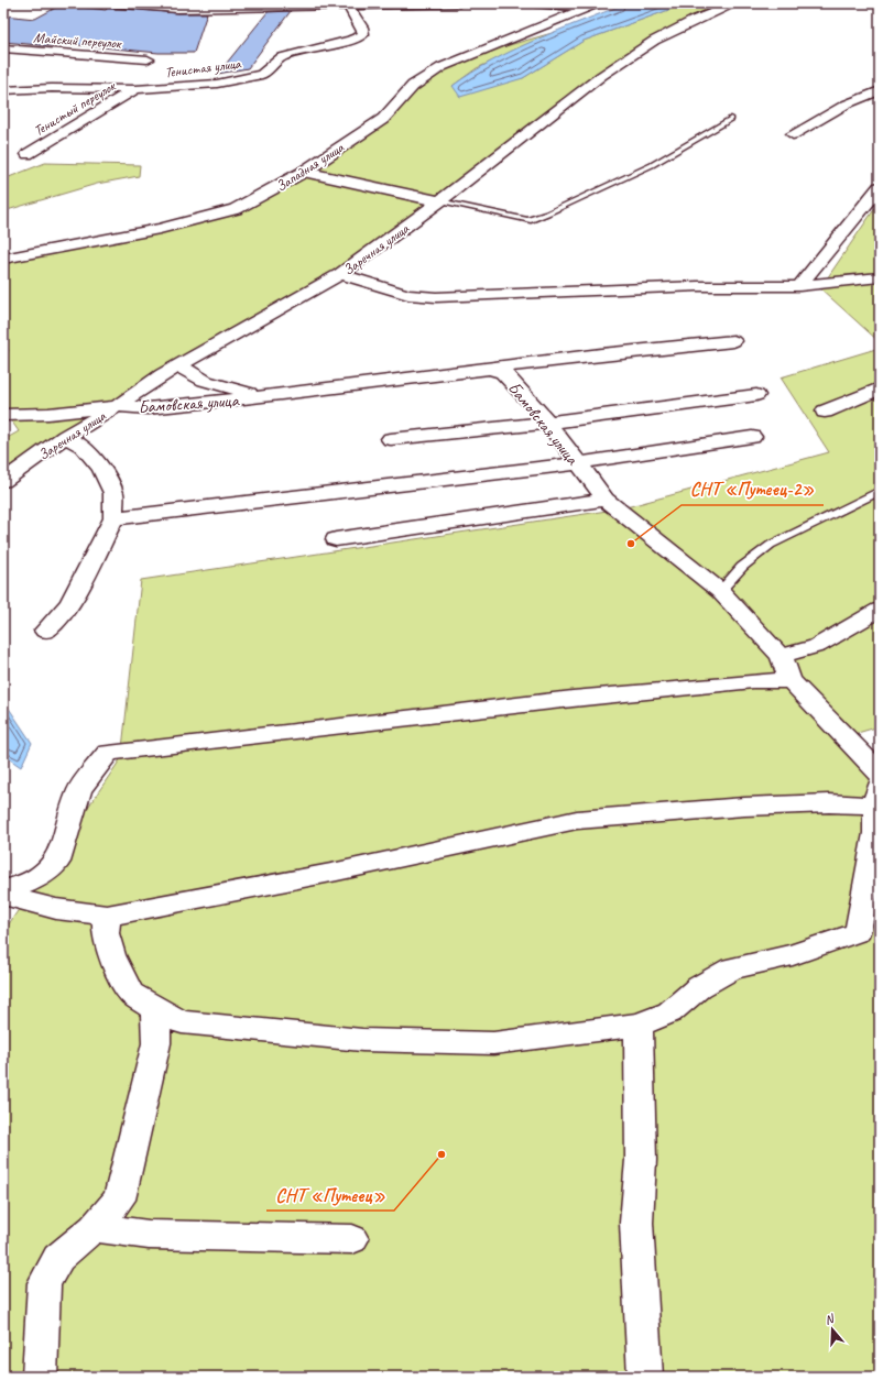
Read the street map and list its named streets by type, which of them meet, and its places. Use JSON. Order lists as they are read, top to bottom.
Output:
{
  "streets": {
    "main road": ["Западная улица"],
    "street": [
      "Майский переулок",
      "Тенистая улица",
      "Тенистый переулок",
      "Заречная улица",
      "Бамовская улица"
    ]
  },
  "crossings": [
    ["Тенистая улица", "Тенистый переулок"],
    ["Заречная улица", "Бамовская улица"]
  ],
  "places": ["СНТ «Путеец-2»", "СНТ «Путеец»"],
  "north": "top"
}
